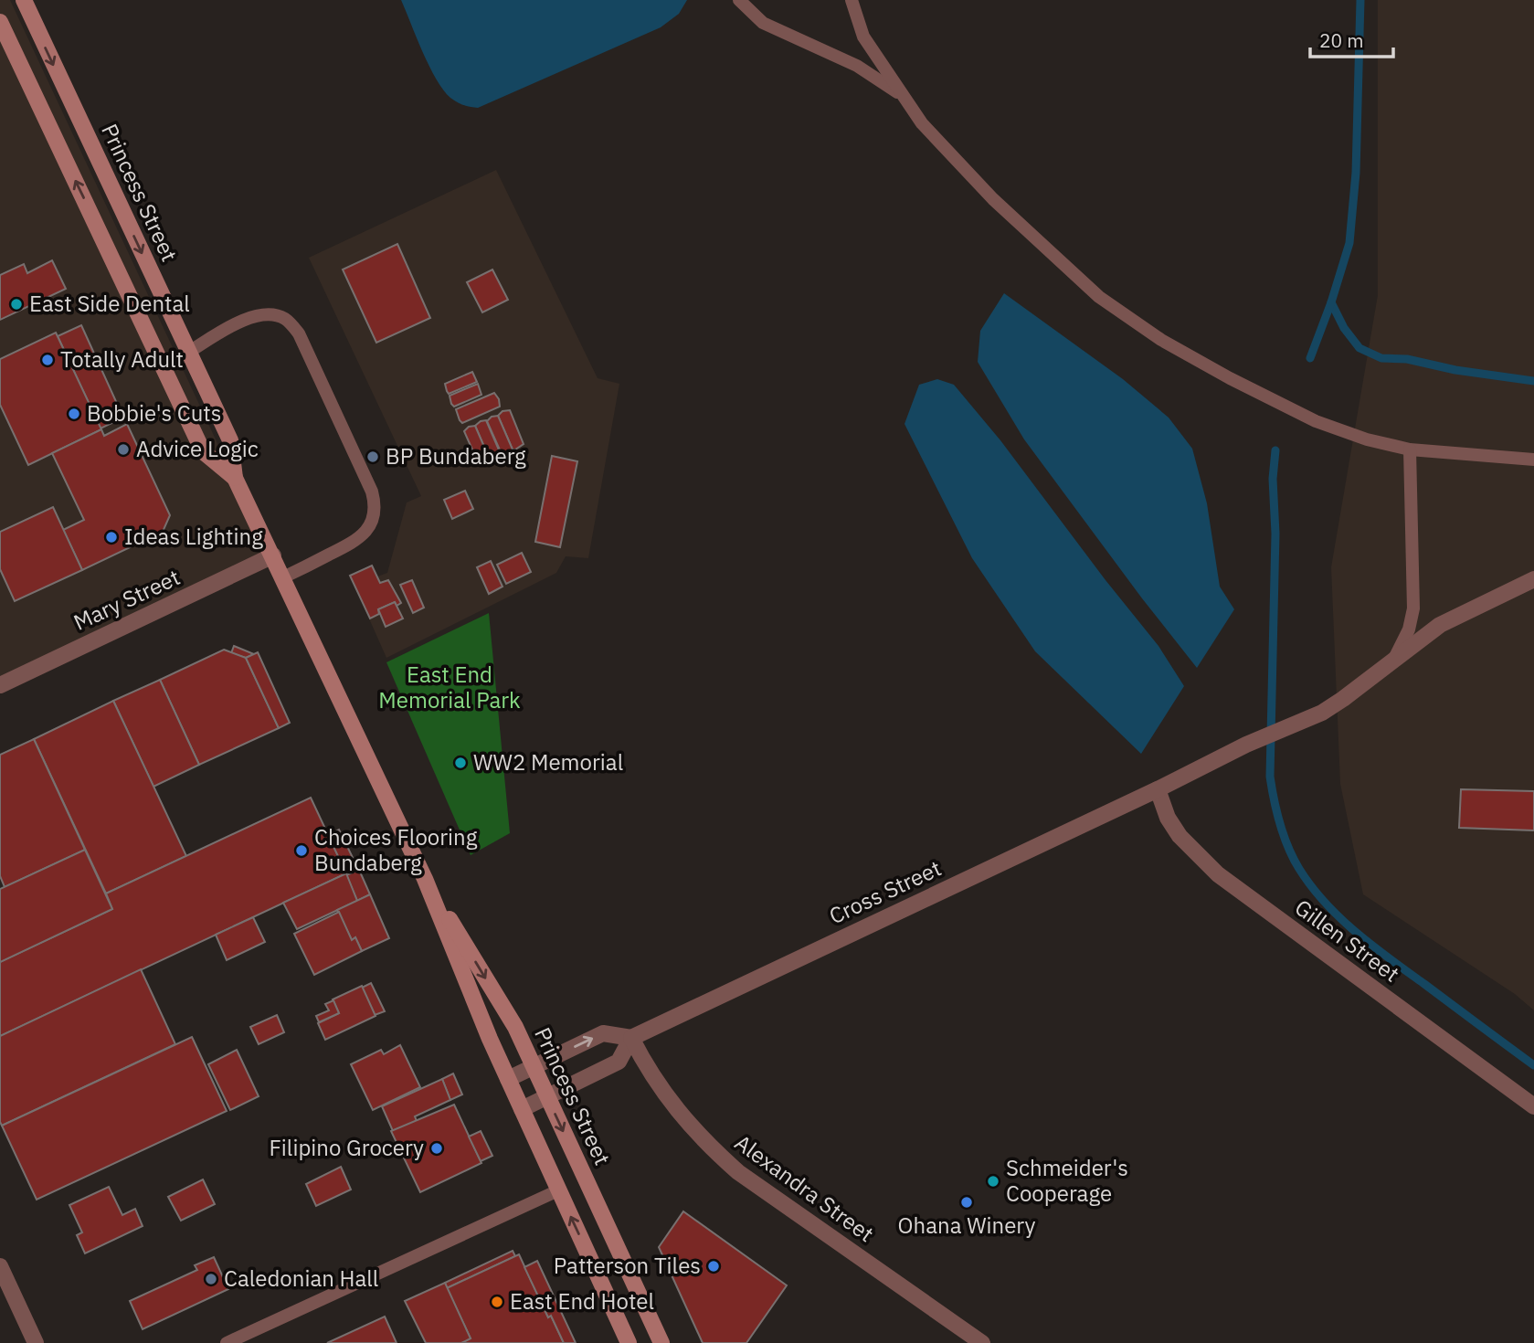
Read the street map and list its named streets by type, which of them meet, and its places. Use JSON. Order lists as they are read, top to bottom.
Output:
{
  "streets": {
    "main road": ["Princess Street"],
    "street": [
      "Mary Street",
      "Cross Street",
      "Gillen Street",
      "Alexandra Street"
    ]
  },
  "crossings": [
    ["Princess Street", "Mary Street"],
    ["Cross Street", "Gillen Street"],
    ["Cross Street", "Alexandra Street"]
  ],
  "parks": ["East End Memorial Park"],
  "places": [
    "East Side Dental",
    "Totally Adult",
    "Bobbie's Cuts",
    "Advice Logic",
    "BP Bundaberg",
    "Ideas Lighting",
    "WW2 Memorial",
    "Choices Flooring Bundaberg",
    "Filipino Grocery",
    "Schmeider's Cooperage",
    "Ohana Winery",
    "Patterson Tiles",
    "Caledonian Hall",
    "East End Hotel"
  ],
  "scale_bar": "20 m"
}
